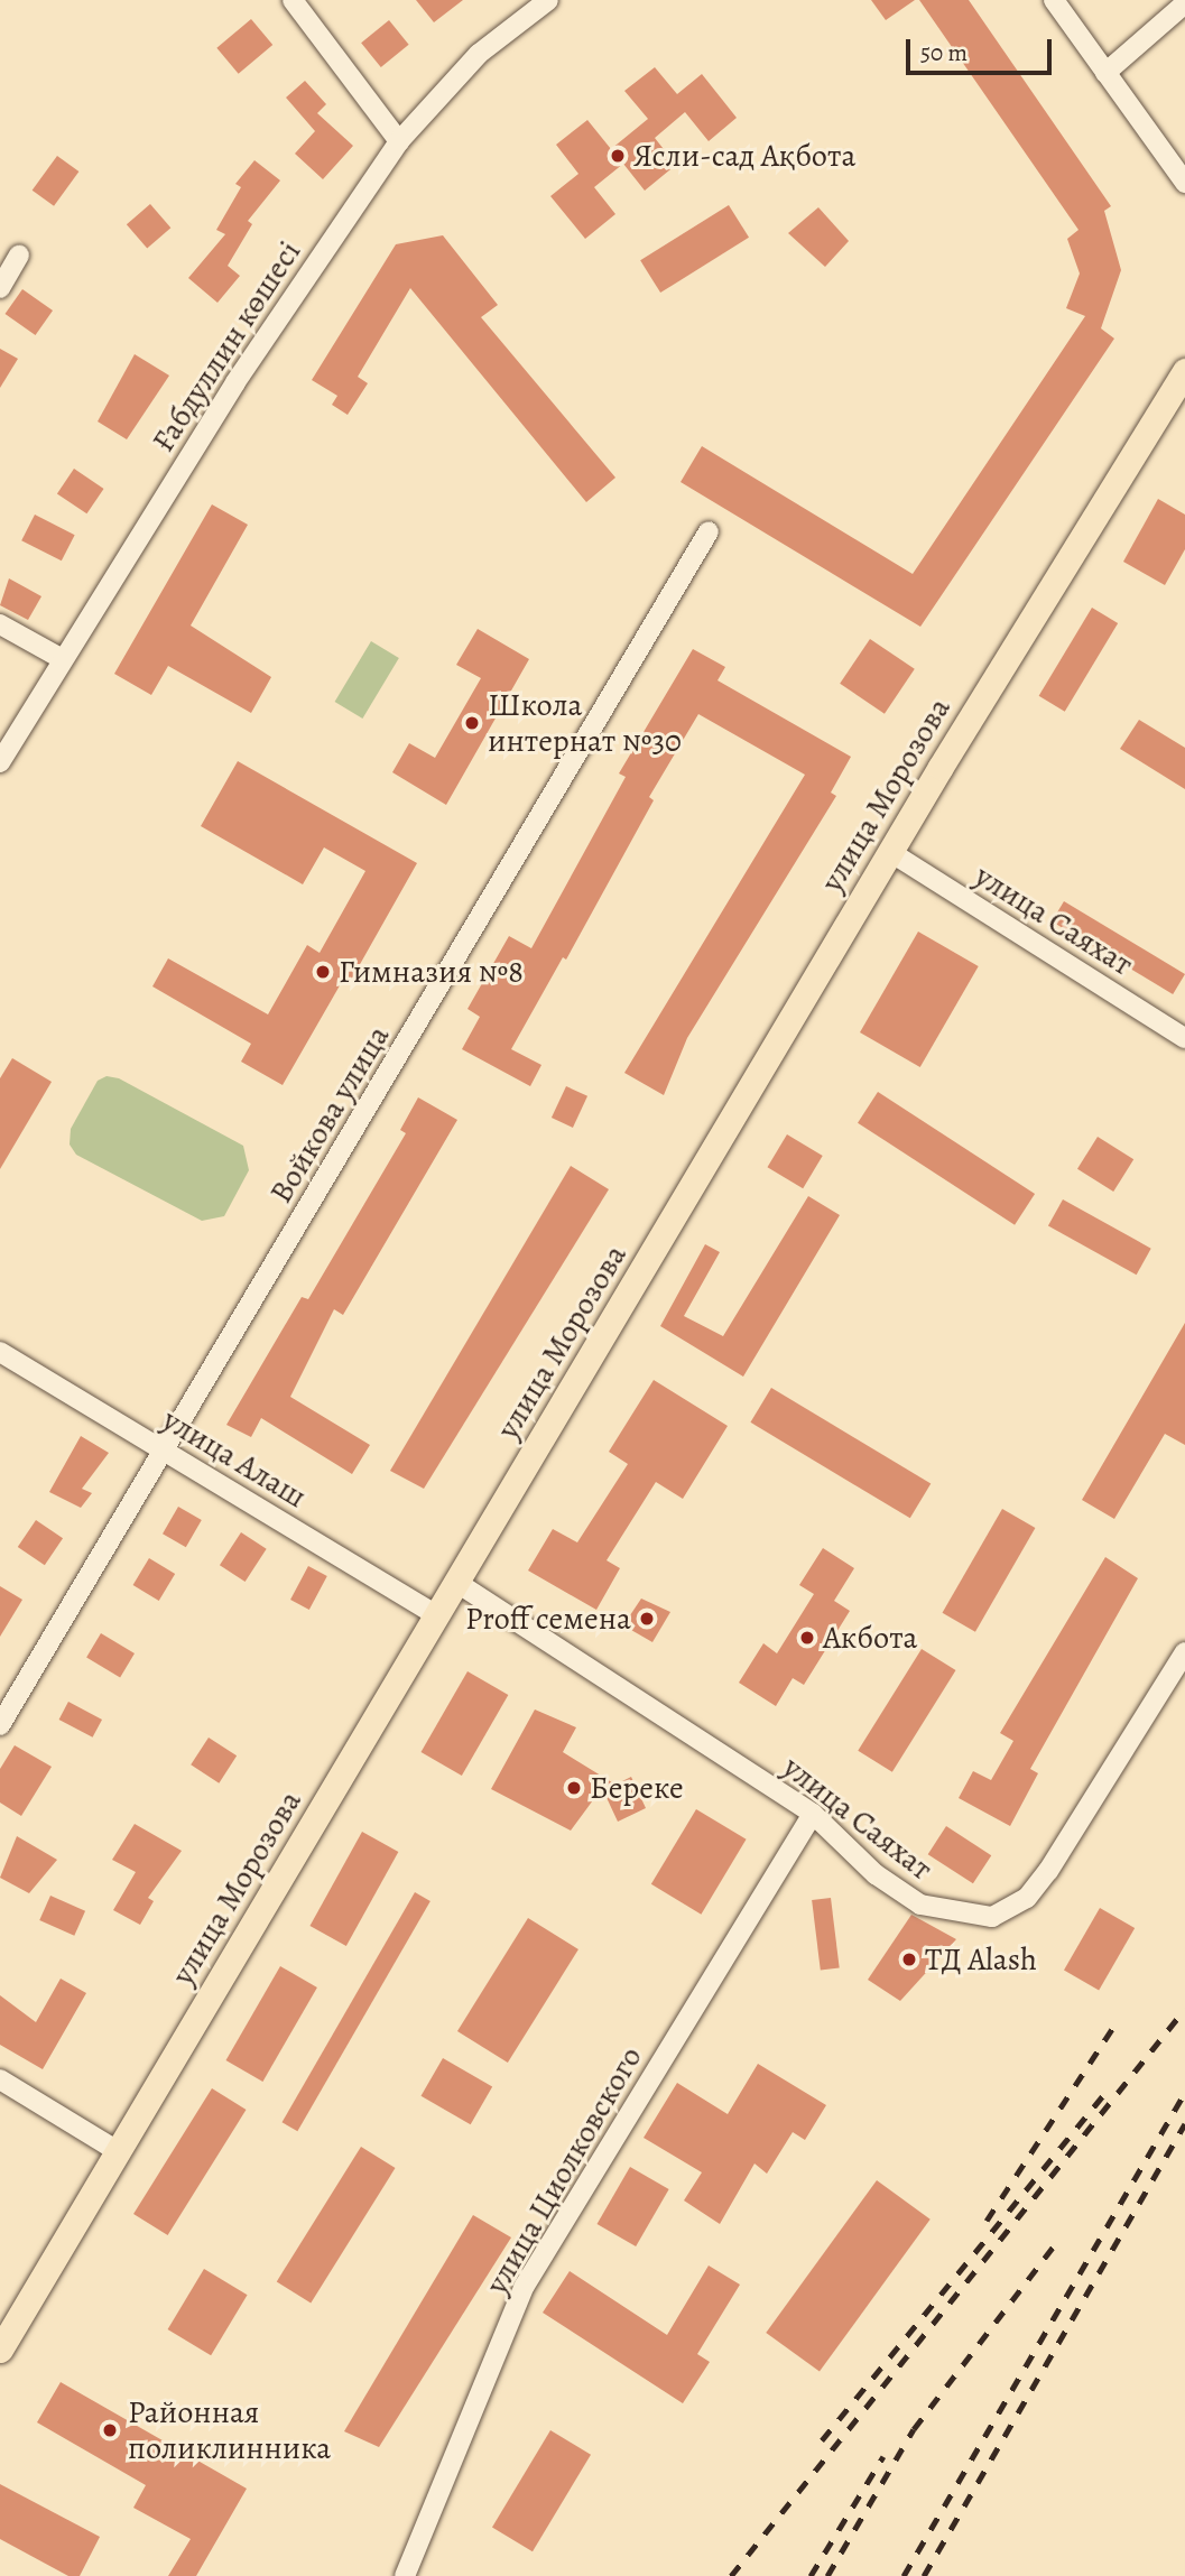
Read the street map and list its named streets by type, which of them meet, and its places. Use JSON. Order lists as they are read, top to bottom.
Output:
{
  "streets": {
    "main road": ["улица Морозова"],
    "street": [
      "Ғабдуллин көшесі",
      "улица Саяхат",
      "Войкова улица",
      "улица Алаш",
      "улица Циолковского"
    ]
  },
  "crossings": [
    ["улица Морозова", "улица Саяхат"],
    ["улица Морозова", "улица Алаш"],
    ["улица Саяхат", "улица Циолковского"],
    ["Войкова улица", "улица Алаш"]
  ],
  "places": [
    "Ясли-сад Ақбота",
    "Школа интернат №30",
    "Гимназия №8",
    "Proff семена",
    "Акбота",
    "Береке",
    "ТД Alash",
    "Районная поликлинника"
  ],
  "scale_bar": "50 m"
}
